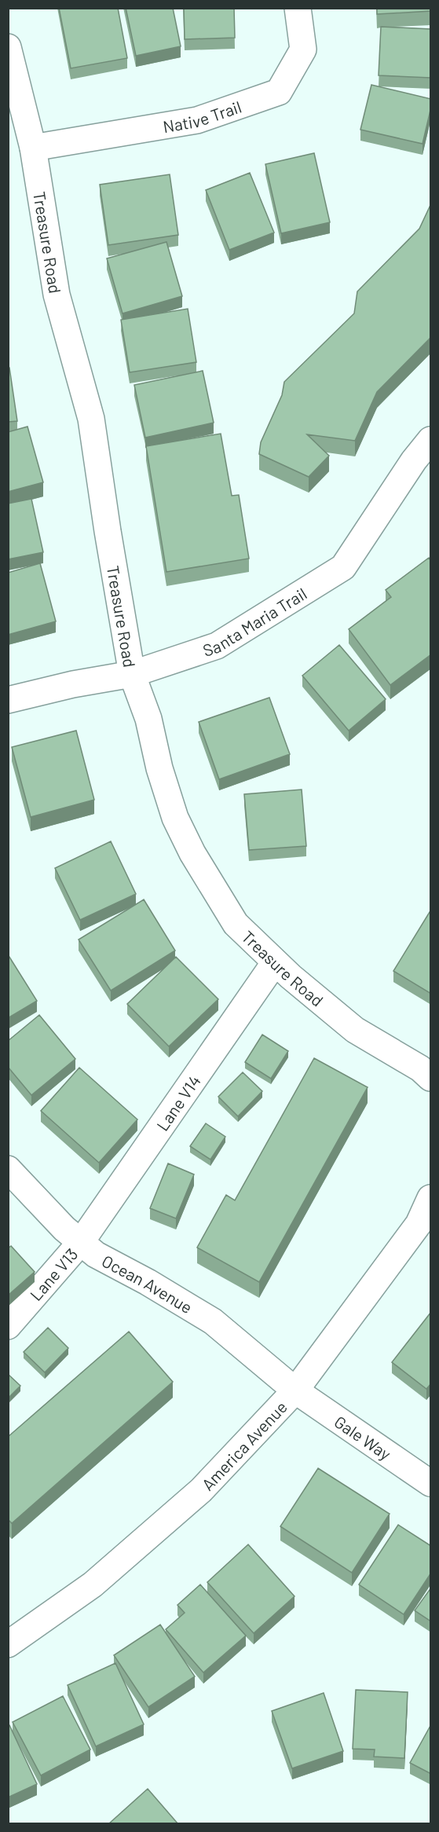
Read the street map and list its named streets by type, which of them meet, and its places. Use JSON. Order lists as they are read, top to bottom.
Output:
{
  "streets": {
    "street": [
      "Native Trail",
      "Treasure Road",
      "Santa Maria Trail",
      "Lane V14",
      "Lane V13",
      "Ocean Avenue",
      "Gale Way",
      "America Avenue"
    ]
  },
  "crossings": [
    ["Native Trail", "Treasure Road"],
    ["Treasure Road", "Santa Maria Trail"],
    ["Treasure Road", "Lane V14"],
    ["Lane V14", "Lane V13"],
    ["Lane V14", "Ocean Avenue"],
    ["Lane V13", "Ocean Avenue"],
    ["Ocean Avenue", "Gale Way"],
    ["Ocean Avenue", "America Avenue"],
    ["Gale Way", "America Avenue"]
  ]
}
